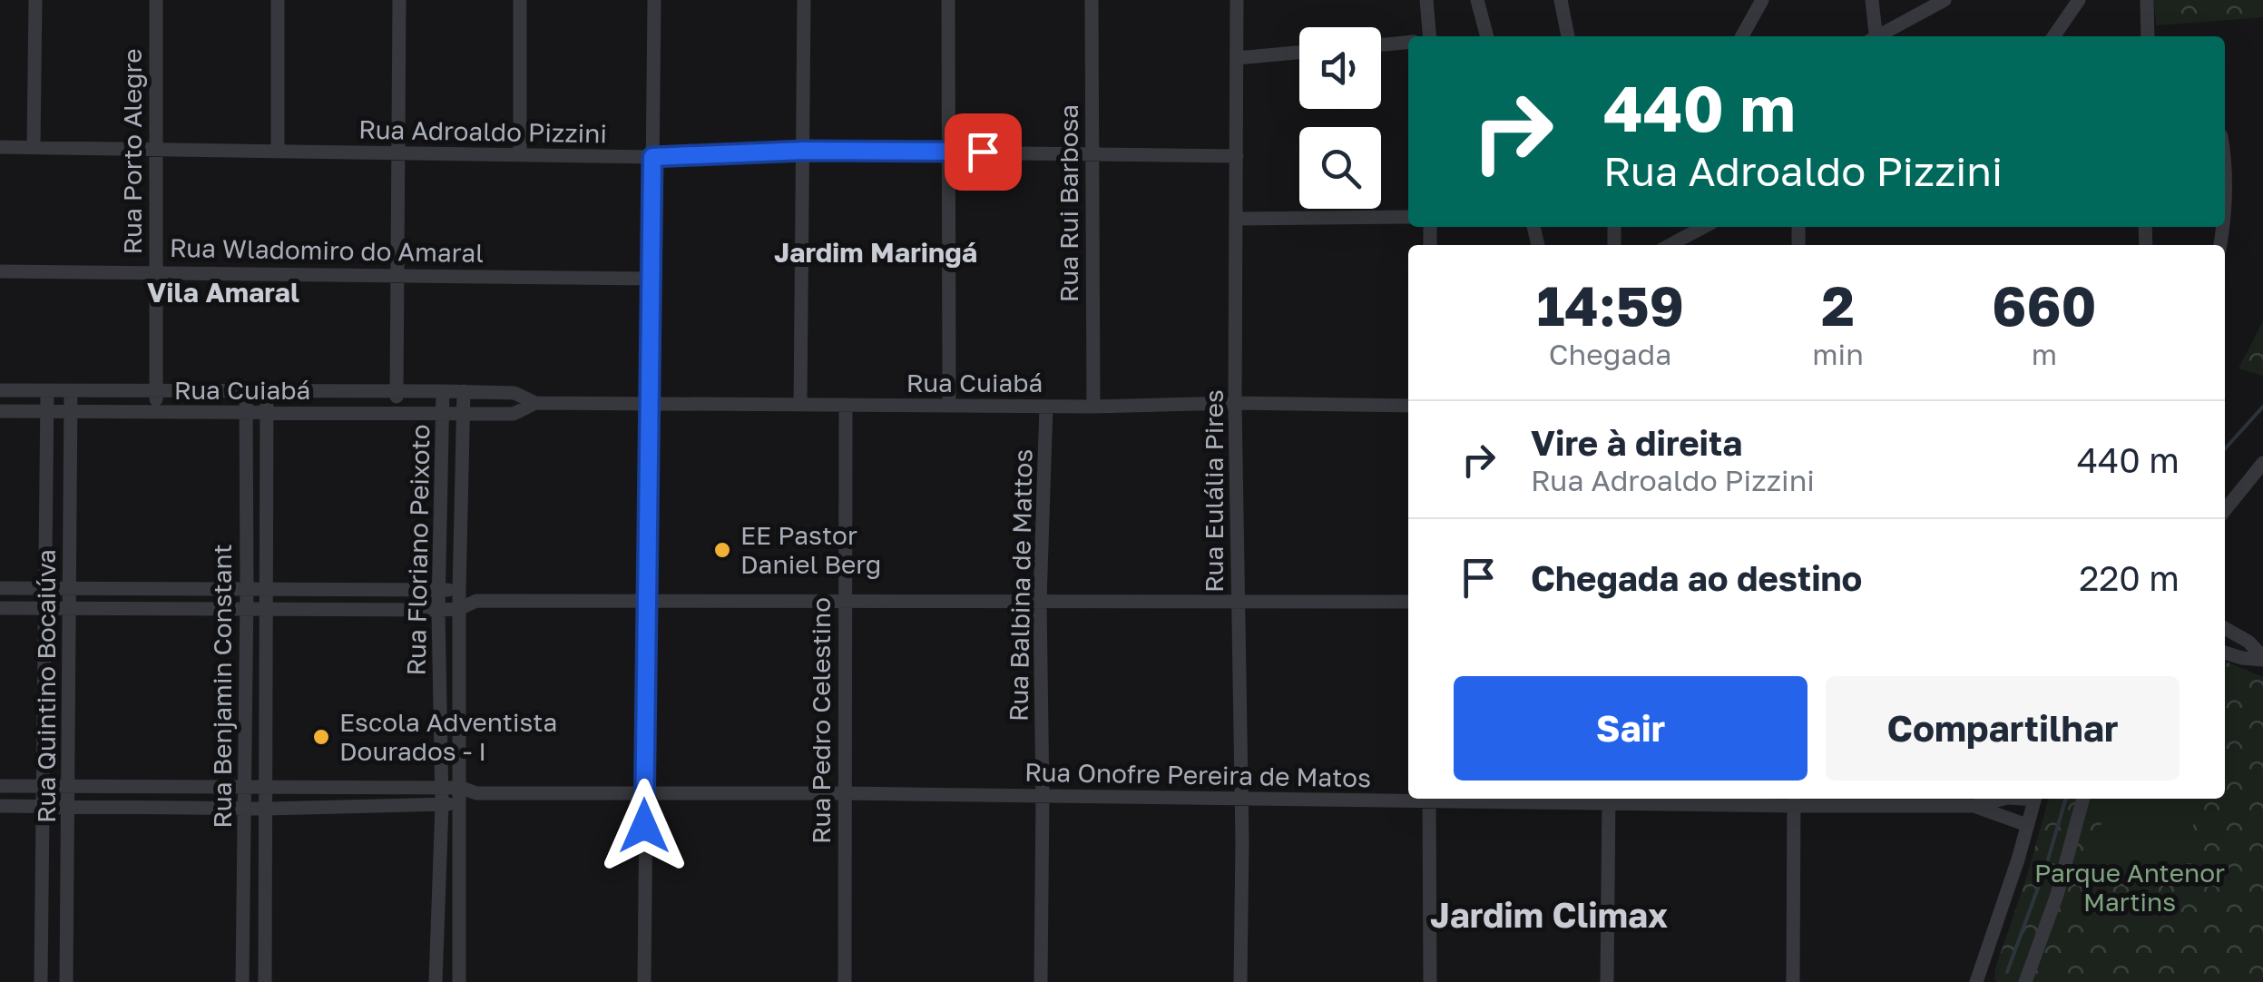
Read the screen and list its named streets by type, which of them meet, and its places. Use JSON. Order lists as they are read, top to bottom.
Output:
{
  "streets": {
    "street": [
      "Rua Adroaldo Pizzini",
      "Rua Porto Alegre",
      "Rua Rui Barbosa",
      "Rua Wladomiro do Amaral",
      "Rua Cuiabá",
      "Rua Eulália Pires",
      "Rua Floriano Peixoto",
      "Rua Balbina de Mattos",
      "Rua Quintino Bocaiúva",
      "Rua Benjamin Constant",
      "Rua Pedro Celestino",
      "Rua Onofre Pereira de Matos"
    ]
  },
  "crossings": [
    ["Rua Adroaldo Pizzini", "Rua Porto Alegre"],
    ["Rua Adroaldo Pizzini", "Rua Rui Barbosa"],
    ["Rua Adroaldo Pizzini", "Rua Eulália Pires"],
    ["Rua Porto Alegre", "Rua Wladomiro do Amaral"],
    ["Rua Porto Alegre", "Rua Cuiabá"],
    ["Rua Rui Barbosa", "Rua Cuiabá"],
    ["Rua Cuiabá", "Rua Eulália Pires"],
    ["Rua Cuiabá", "Rua Floriano Peixoto"],
    ["Rua Cuiabá", "Rua Balbina de Mattos"],
    ["Rua Cuiabá", "Rua Quintino Bocaiúva"],
    ["Rua Cuiabá", "Rua Benjamin Constant"],
    ["Rua Cuiabá", "Rua Pedro Celestino"],
    ["Rua Eulália Pires", "Rua Onofre Pereira de Matos"],
    ["Rua Floriano Peixoto", "Rua Onofre Pereira de Matos"],
    ["Rua Balbina de Mattos", "Rua Onofre Pereira de Matos"],
    ["Rua Quintino Bocaiúva", "Rua Onofre Pereira de Matos"],
    ["Rua Benjamin Constant", "Rua Onofre Pereira de Matos"],
    ["Rua Pedro Celestino", "Rua Onofre Pereira de Matos"]
  ],
  "districts": ["Jardim Maringá", "Vila Amaral", "Jardim Climax"],
  "parks": ["Parque Antenor Martins"],
  "places": ["EE Pastor Daniel Berg", "Escola Adventista Dourados - I"],
  "page": {
    "turn": ["440 m", "Rua Adroaldo Pizzini"],
    "eta": [
      "14:59",
      "Chegada",
      "2",
      "min",
      "660",
      "m"
    ],
    "list": [
      {
        "name": "Vire à direita",
        "note": "Rua Adroaldo Pizzini",
        "value": "440 m"
      },
      {
        "name": "Chegada ao destino",
        "value": "220 m"
      }
    ],
    "buttons": ["Sair", "Compartilhar"]
  }
}
